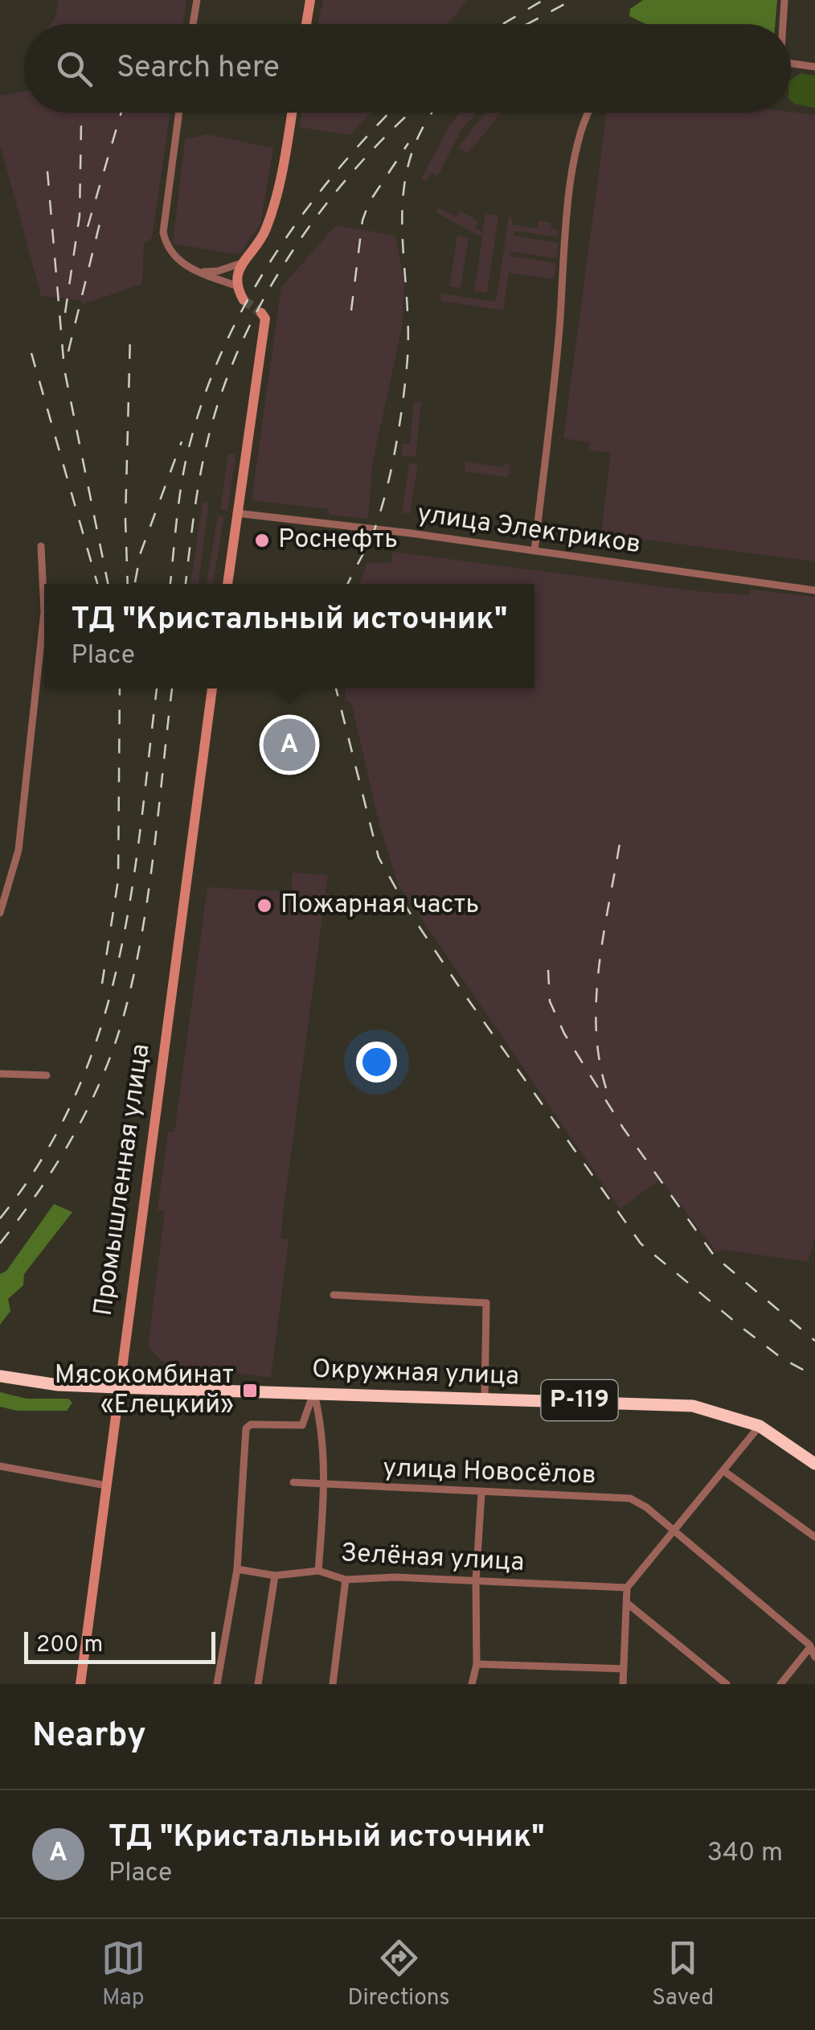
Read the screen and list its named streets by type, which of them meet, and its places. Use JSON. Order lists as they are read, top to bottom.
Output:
{
  "streets": {
    "highway": ["Окружная улица", "Р-119"],
    "street": [
      "улица Электриков",
      "Промышленная улица",
      "улица Новосёлов",
      "Зелёная улица"
    ]
  },
  "crossings": [
    ["Промышленная улица", "Окружная улица"]
  ],
  "places": {
    "other": ["Роснефть", "Пожарная часть"],
    "transit": ["Мясокомбинат «Елецкий»"]
  },
  "scale_bar": "200 m",
  "page": {
    "search": "Search here",
    "popup": ["ТД \"Кристальный источник\"", "Place"],
    "pins": "A",
    "scale": "200 m",
    "heading": "Nearby",
    "list": [
      {
        "mark": "A",
        "name": "ТД \"Кристальный источник\"",
        "note": "Place",
        "value": "340 m"
      }
    ],
    "nav": ["Map", "Directions", "Saved"]
  }
}
